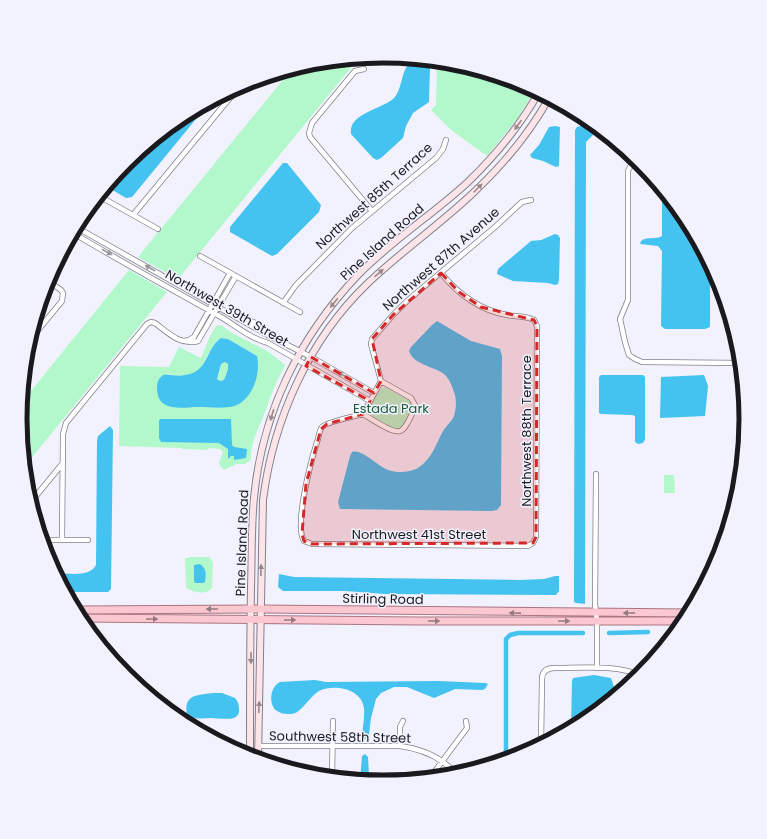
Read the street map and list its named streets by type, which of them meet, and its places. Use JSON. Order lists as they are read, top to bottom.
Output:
{
  "streets": {
    "main road": ["Pine Island Road", "Stirling Road"],
    "street": [
      "Northwest 85th Terrace",
      "Northwest 87th Avenue",
      "Northwest 39th Street",
      "Northwest 88th Terrace",
      "Northwest 41st Street",
      "Southwest 58th Street"
    ]
  },
  "crossings": [
    ["Pine Island Road", "Northwest 39th Street"],
    ["Pine Island Road", "Stirling Road"],
    ["Pine Island Road", "Southwest 58th Street"],
    ["Northwest 87th Avenue", "Northwest 88th Terrace"],
    ["Northwest 88th Terrace", "Northwest 41st Street"]
  ],
  "parks": ["Estada Park"]
}
